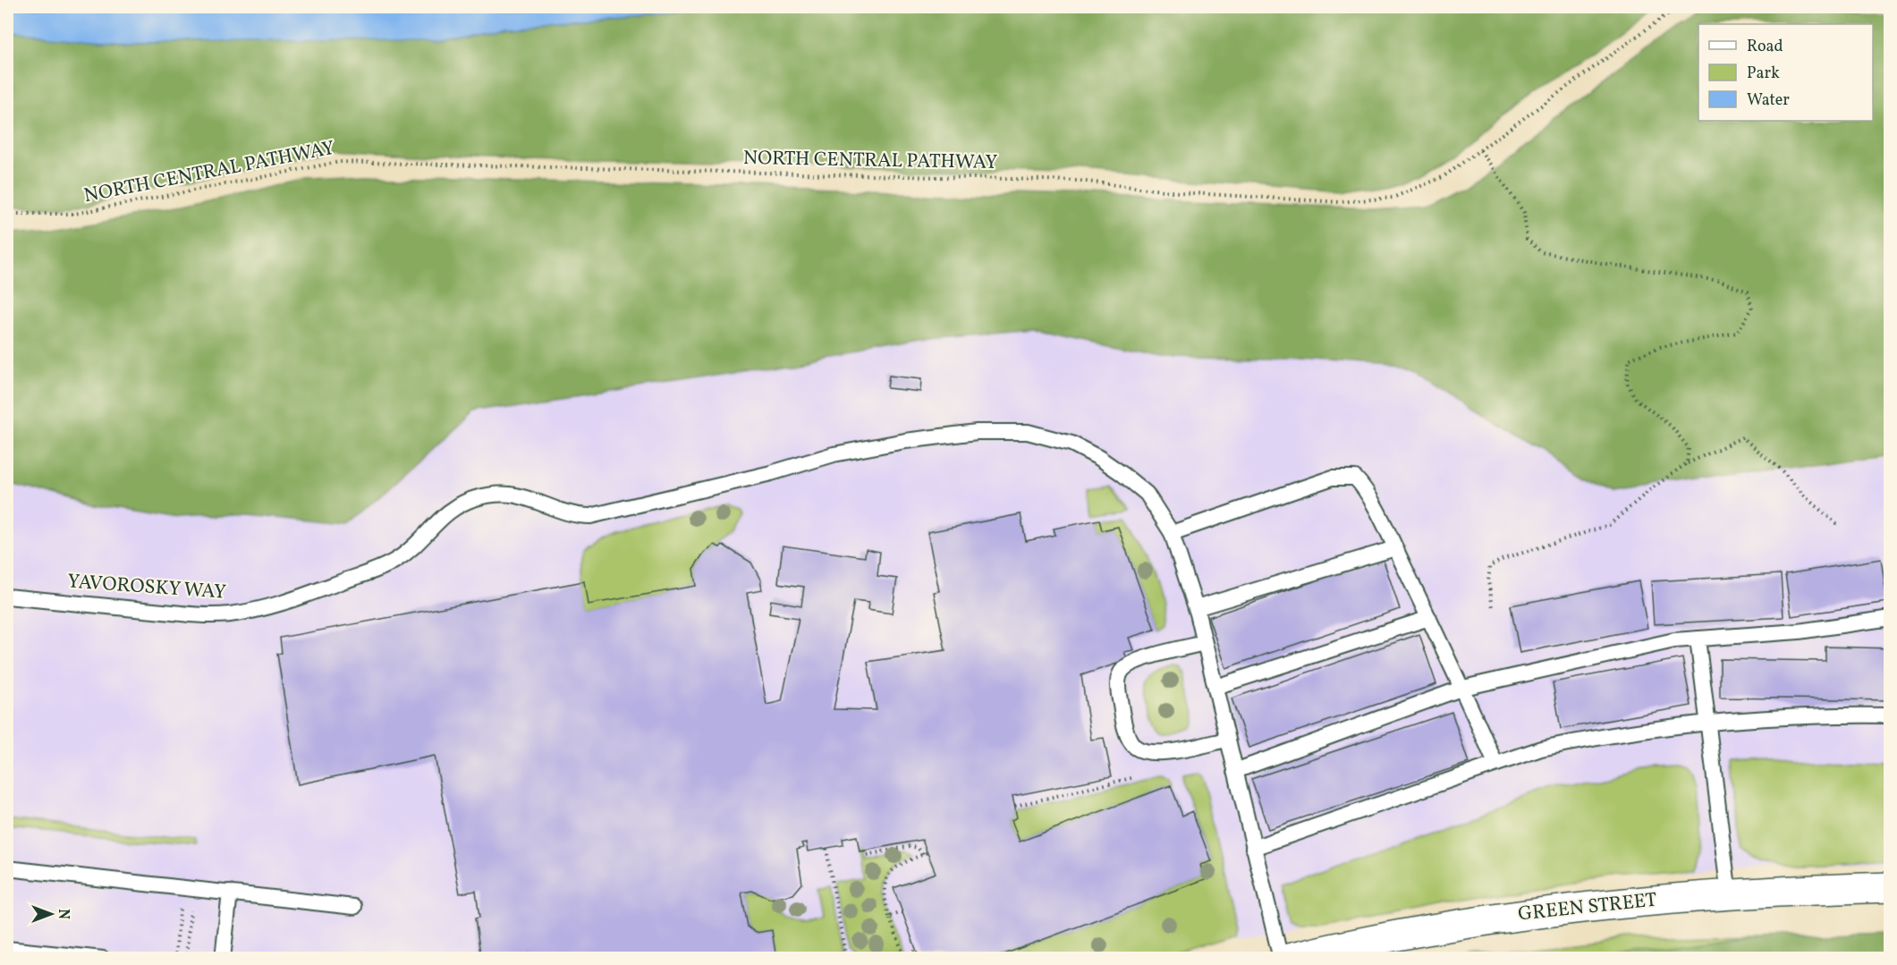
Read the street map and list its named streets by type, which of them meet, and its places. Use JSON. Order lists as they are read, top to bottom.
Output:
{
  "streets": {
    "street": ["GREEN STREET"],
    "lane": ["YAVOROSKY WAY"],
    "path": ["NORTH CENTRAL PATHWAY"]
  },
  "legend": ["Road", "Park", "Water"],
  "north": "right"
}
